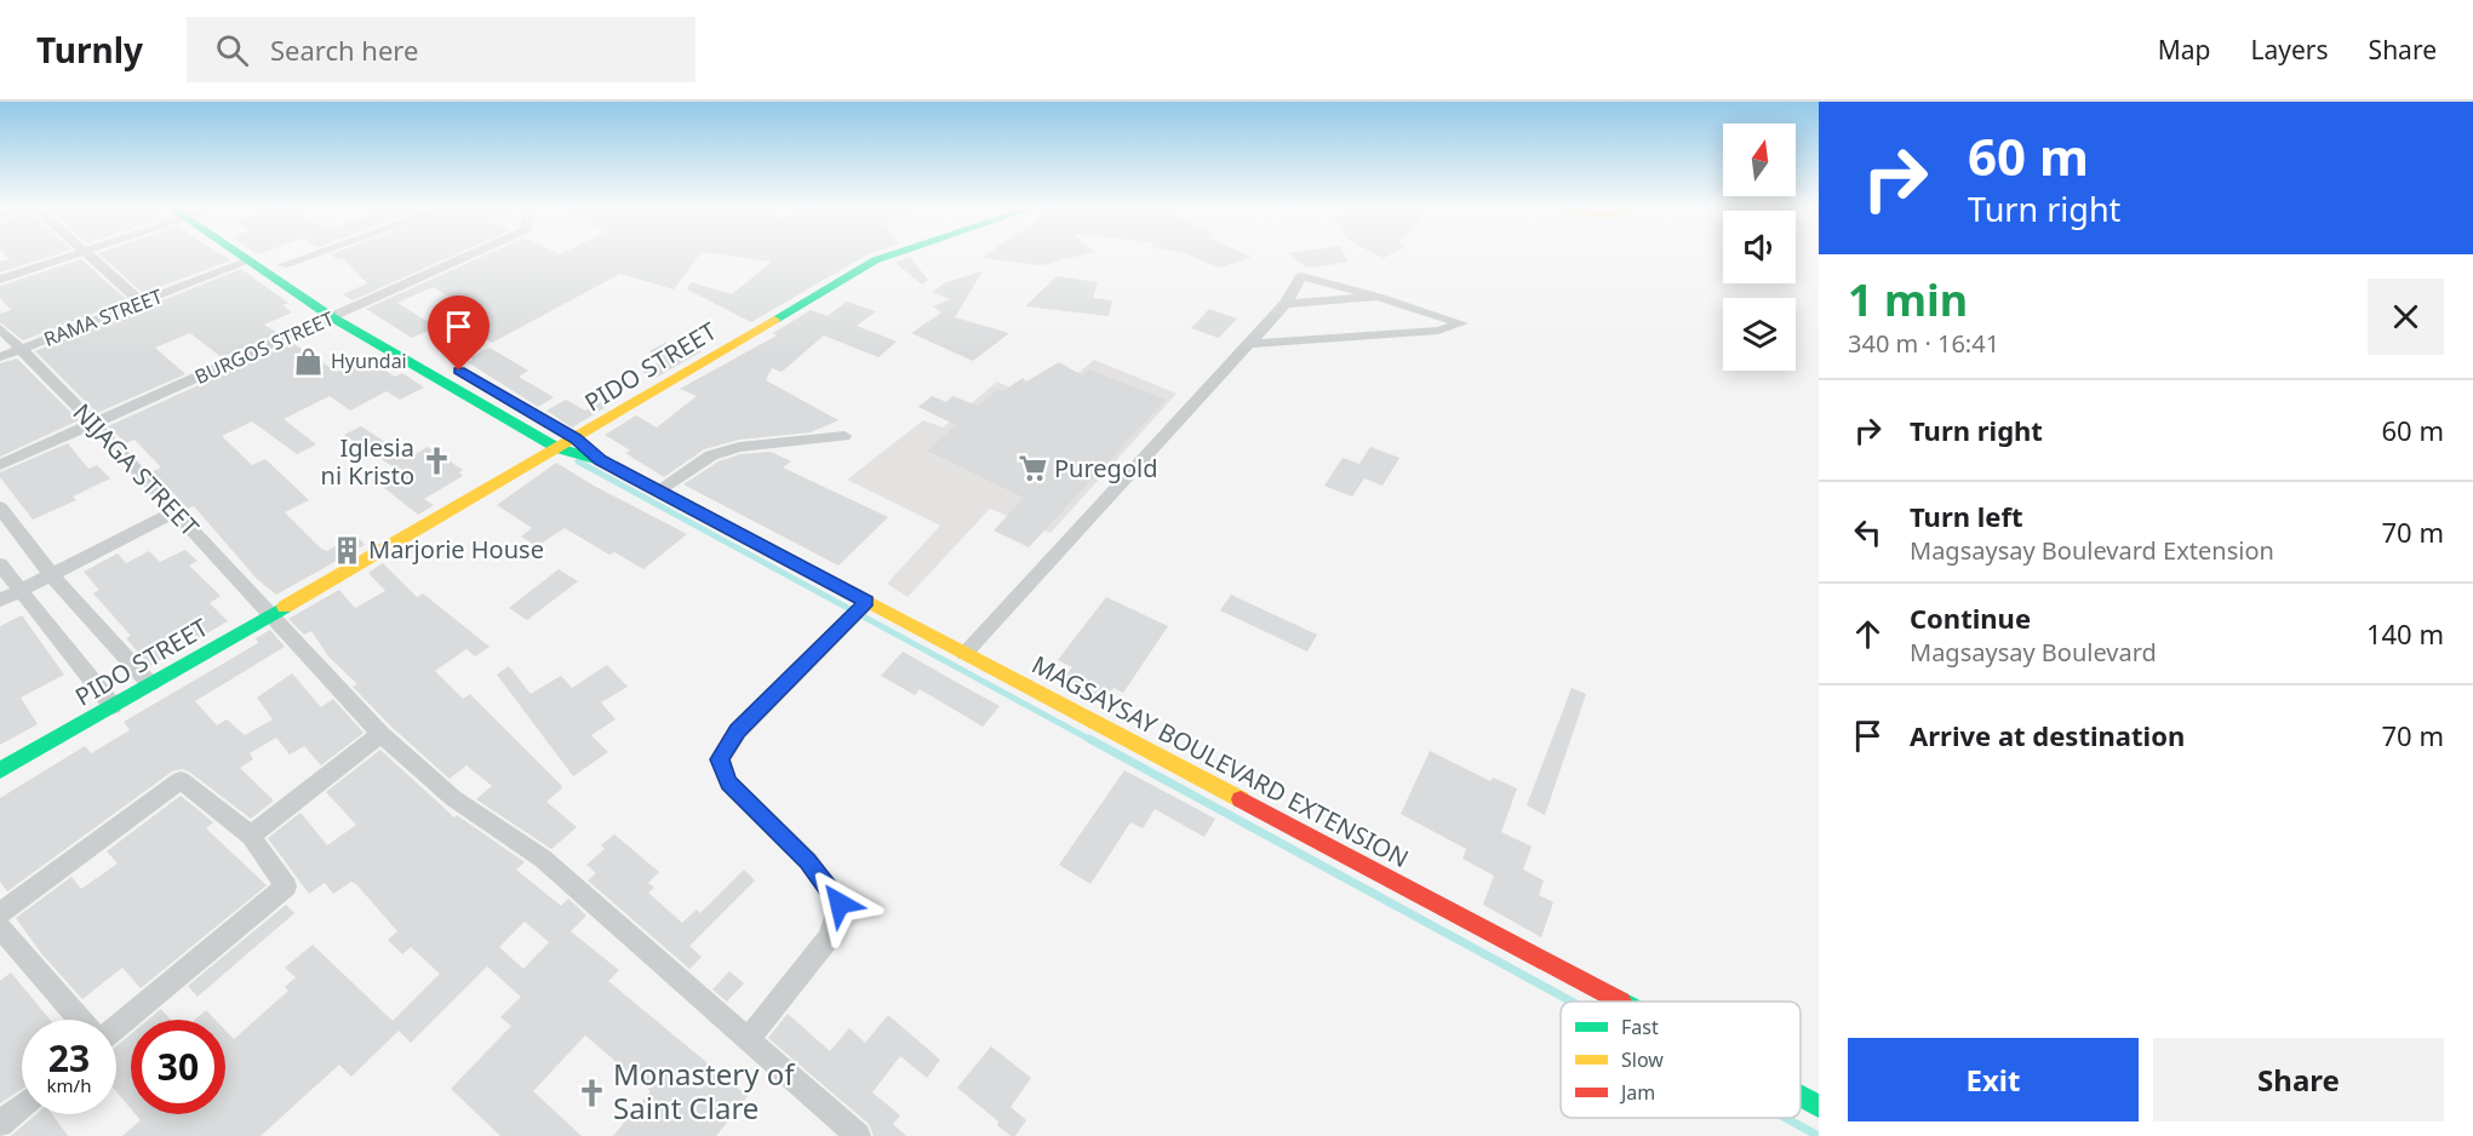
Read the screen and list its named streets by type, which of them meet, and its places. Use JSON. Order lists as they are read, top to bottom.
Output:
{
  "streets": {
    "street": [
      "RAMA STREET",
      "BURGOS STREET",
      "PIDO STREET",
      "NIJAGA STREET",
      "MAGSAYSAY BOULEVARD EXTENSION"
    ]
  },
  "crossings": [
    ["RAMA STREET", "NIJAGA STREET"],
    ["RAMA STREET", "MAGSAYSAY BOULEVARD EXTENSION"],
    ["BURGOS STREET", "NIJAGA STREET"],
    ["BURGOS STREET", "MAGSAYSAY BOULEVARD EXTENSION"],
    ["PIDO STREET", "NIJAGA STREET"],
    ["PIDO STREET", "MAGSAYSAY BOULEVARD EXTENSION"]
  ],
  "places": {
    "shop": ["Hyundai"],
    "church": ["Iglesia ni Kristo", "Monastery of Saint Clare"],
    "supermarket": ["Puregold"],
    "building": ["Marjorie House"]
  },
  "legend": ["Fast", "Slow", "Jam"],
  "north": "top",
  "page": {
    "header": "Turnly",
    "search": "Search here",
    "nav": ["Map", "Layers", "Share"],
    "turn": ["60 m", "Turn right"],
    "heading": ["1 min", "340 m · 16:41"],
    "list": [
      {
        "name": "Turn right",
        "value": "60 m"
      },
      {
        "name": "Turn left",
        "note": "Magsaysay Boulevard Extension",
        "value": "70 m"
      },
      {
        "name": "Continue",
        "note": "Magsaysay Boulevard",
        "value": "140 m"
      },
      {
        "name": "Arrive at destination",
        "value": "70 m"
      }
    ],
    "speed": "23 km/h",
    "limit": "30",
    "buttons": ["Exit", "Share"]
  }
}
